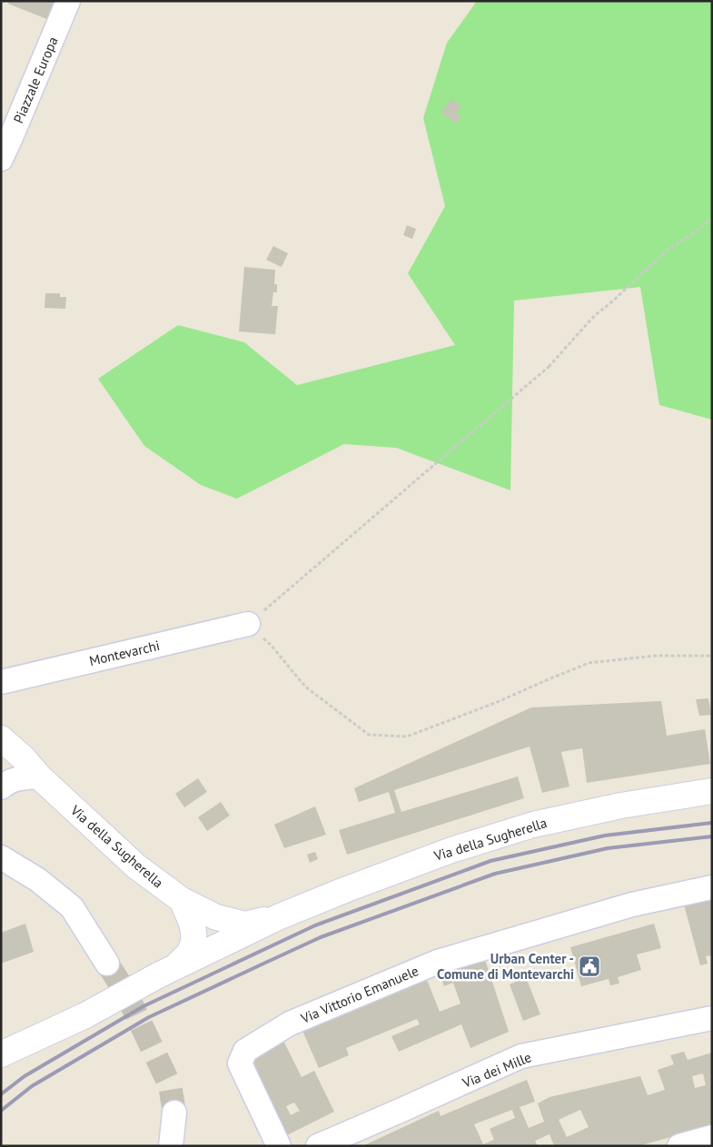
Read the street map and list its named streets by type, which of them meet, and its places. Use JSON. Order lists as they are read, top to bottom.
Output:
{
  "streets": {
    "street": [
      "Piazzale Europa",
      "Montevarchi",
      "Via della Sugherella",
      "Via Vittorio Emanuele",
      "Via dei Mille"
    ]
  },
  "places": {
    "public building": ["Urban Center - Comune di Montevarchi"]
  }
}
